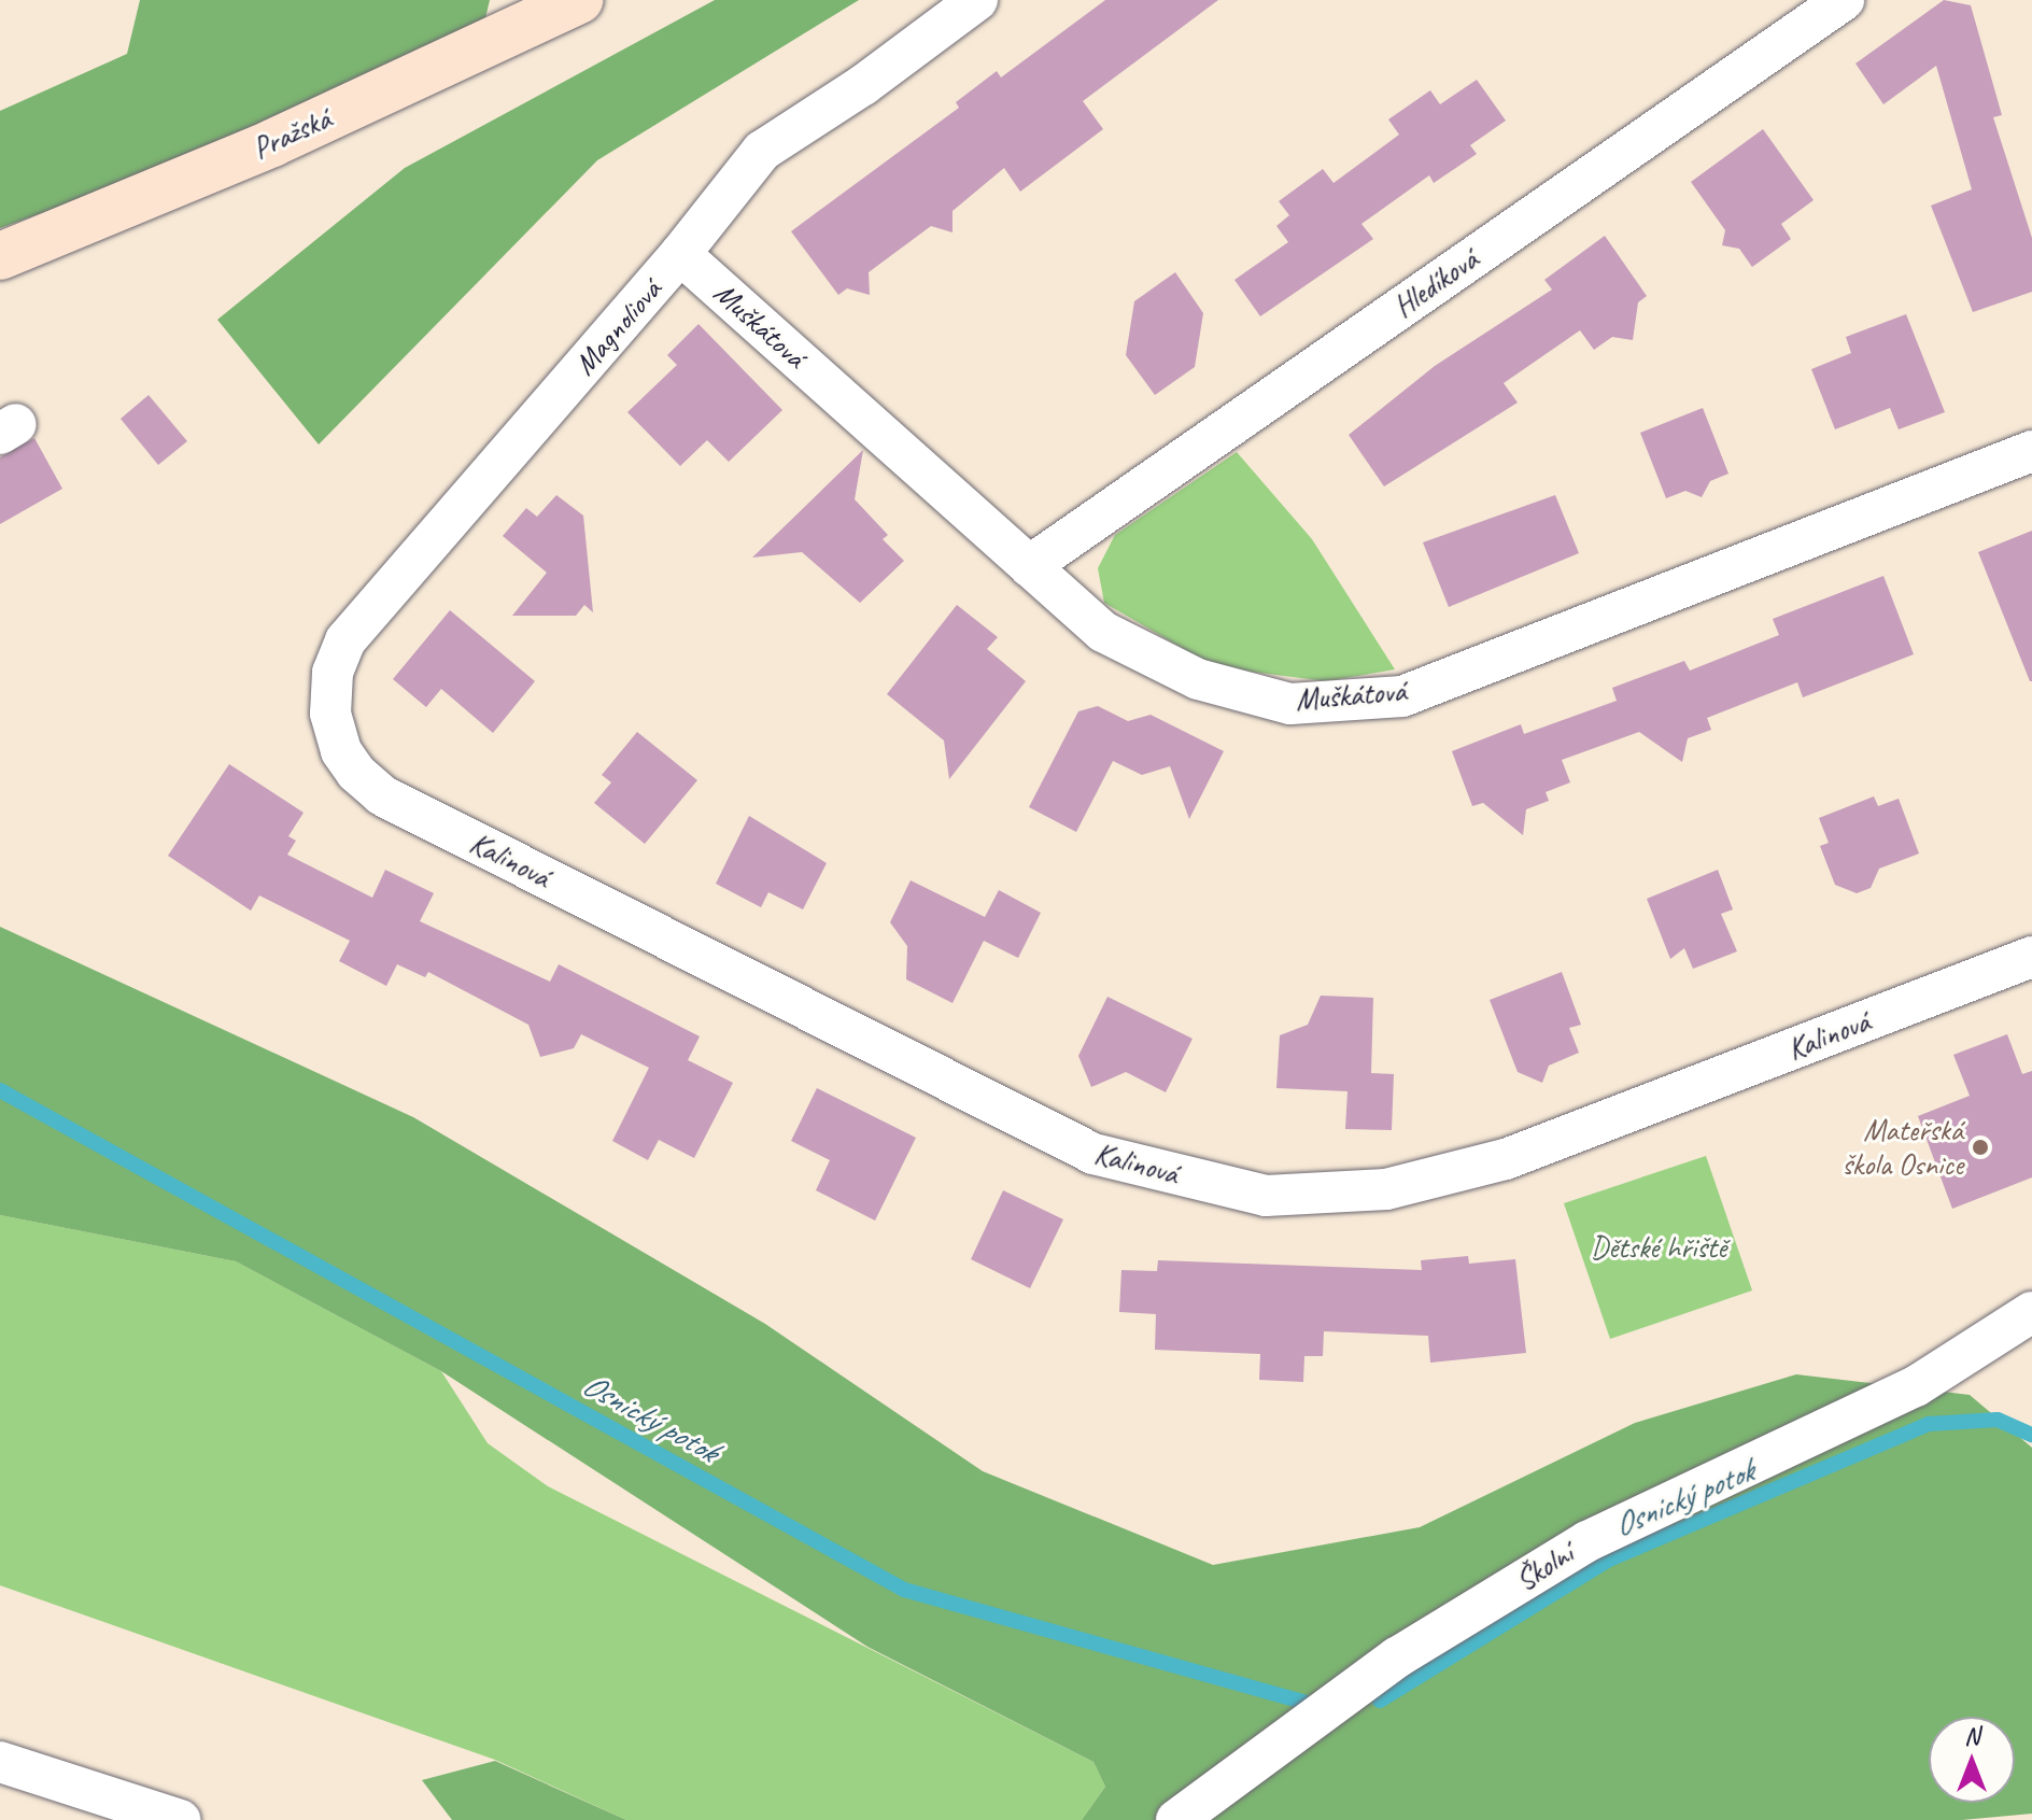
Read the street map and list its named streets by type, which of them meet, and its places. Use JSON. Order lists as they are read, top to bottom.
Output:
{
  "streets": {
    "main road": ["Pražská"],
    "street": [
      "Hledíková",
      "Muškátová",
      "Magnoliová",
      "Kalinová",
      "Školní"
    ]
  },
  "crossings": [
    ["Hledíková", "Muškátová"],
    ["Muškátová", "Magnoliová"],
    ["Magnoliová", "Kalinová"]
  ],
  "water": ["Osnický potok"],
  "parks": ["Dětské hřiště"],
  "places": ["Mateřská škola Osnice"],
  "north": "top"
}
